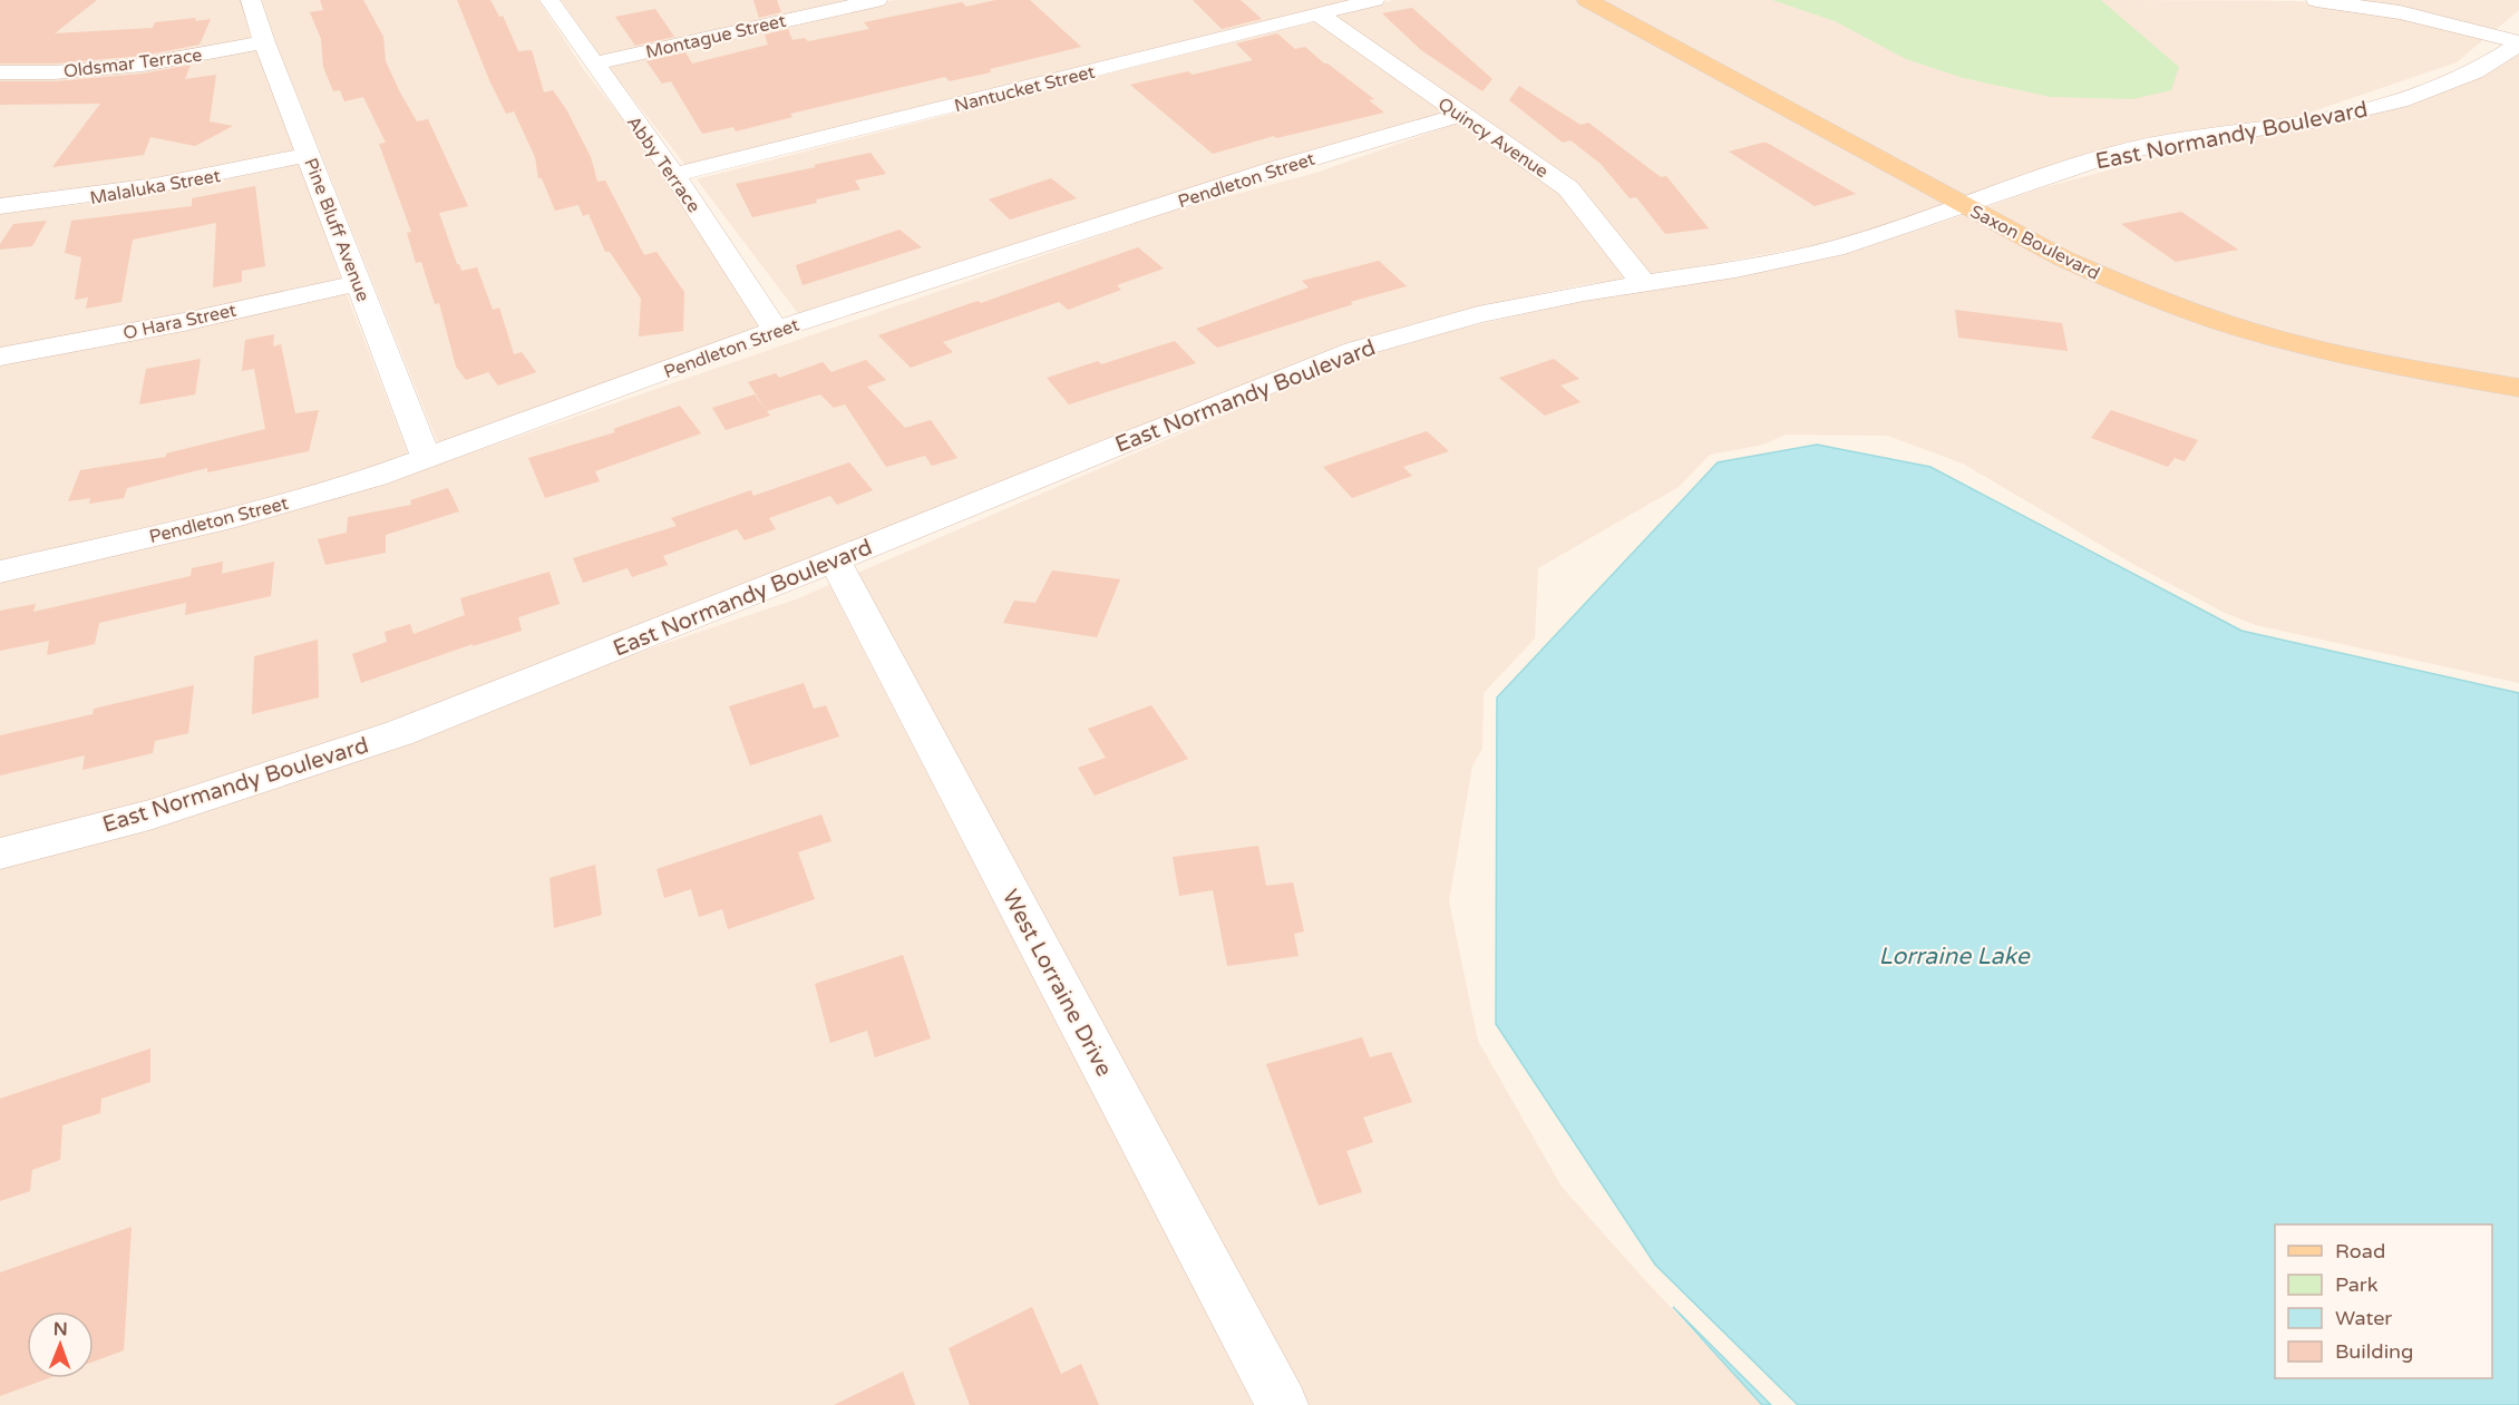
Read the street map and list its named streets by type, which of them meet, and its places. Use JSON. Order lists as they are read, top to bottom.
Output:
{
  "streets": {
    "main road": ["Saxon Boulevard"],
    "street": [
      "Montague Street",
      "Oldsmar Terrace",
      "Nantucket Street",
      "East Normandy Boulevard",
      "Quincy Avenue",
      "Abby Terrace",
      "Pendleton Street",
      "Malaluka Street",
      "Pine Bluff Avenue",
      "O Hara Street",
      "West Lorraine Drive"
    ]
  },
  "crossings": [
    ["Montague Street", "Abby Terrace"],
    ["Oldsmar Terrace", "Pine Bluff Avenue"],
    ["Nantucket Street", "Quincy Avenue"],
    ["Nantucket Street", "Abby Terrace"],
    ["East Normandy Boulevard", "Quincy Avenue"],
    ["East Normandy Boulevard", "Saxon Boulevard"],
    ["East Normandy Boulevard", "West Lorraine Drive"],
    ["Quincy Avenue", "Pendleton Street"],
    ["Abby Terrace", "Pendleton Street"],
    ["Pendleton Street", "Pine Bluff Avenue"],
    ["Malaluka Street", "Pine Bluff Avenue"],
    ["Pine Bluff Avenue", "O Hara Street"]
  ],
  "water": ["Lorraine Lake"],
  "legend": [
    "Road",
    "Park",
    "Water",
    "Building"
  ],
  "north": "top"
}
